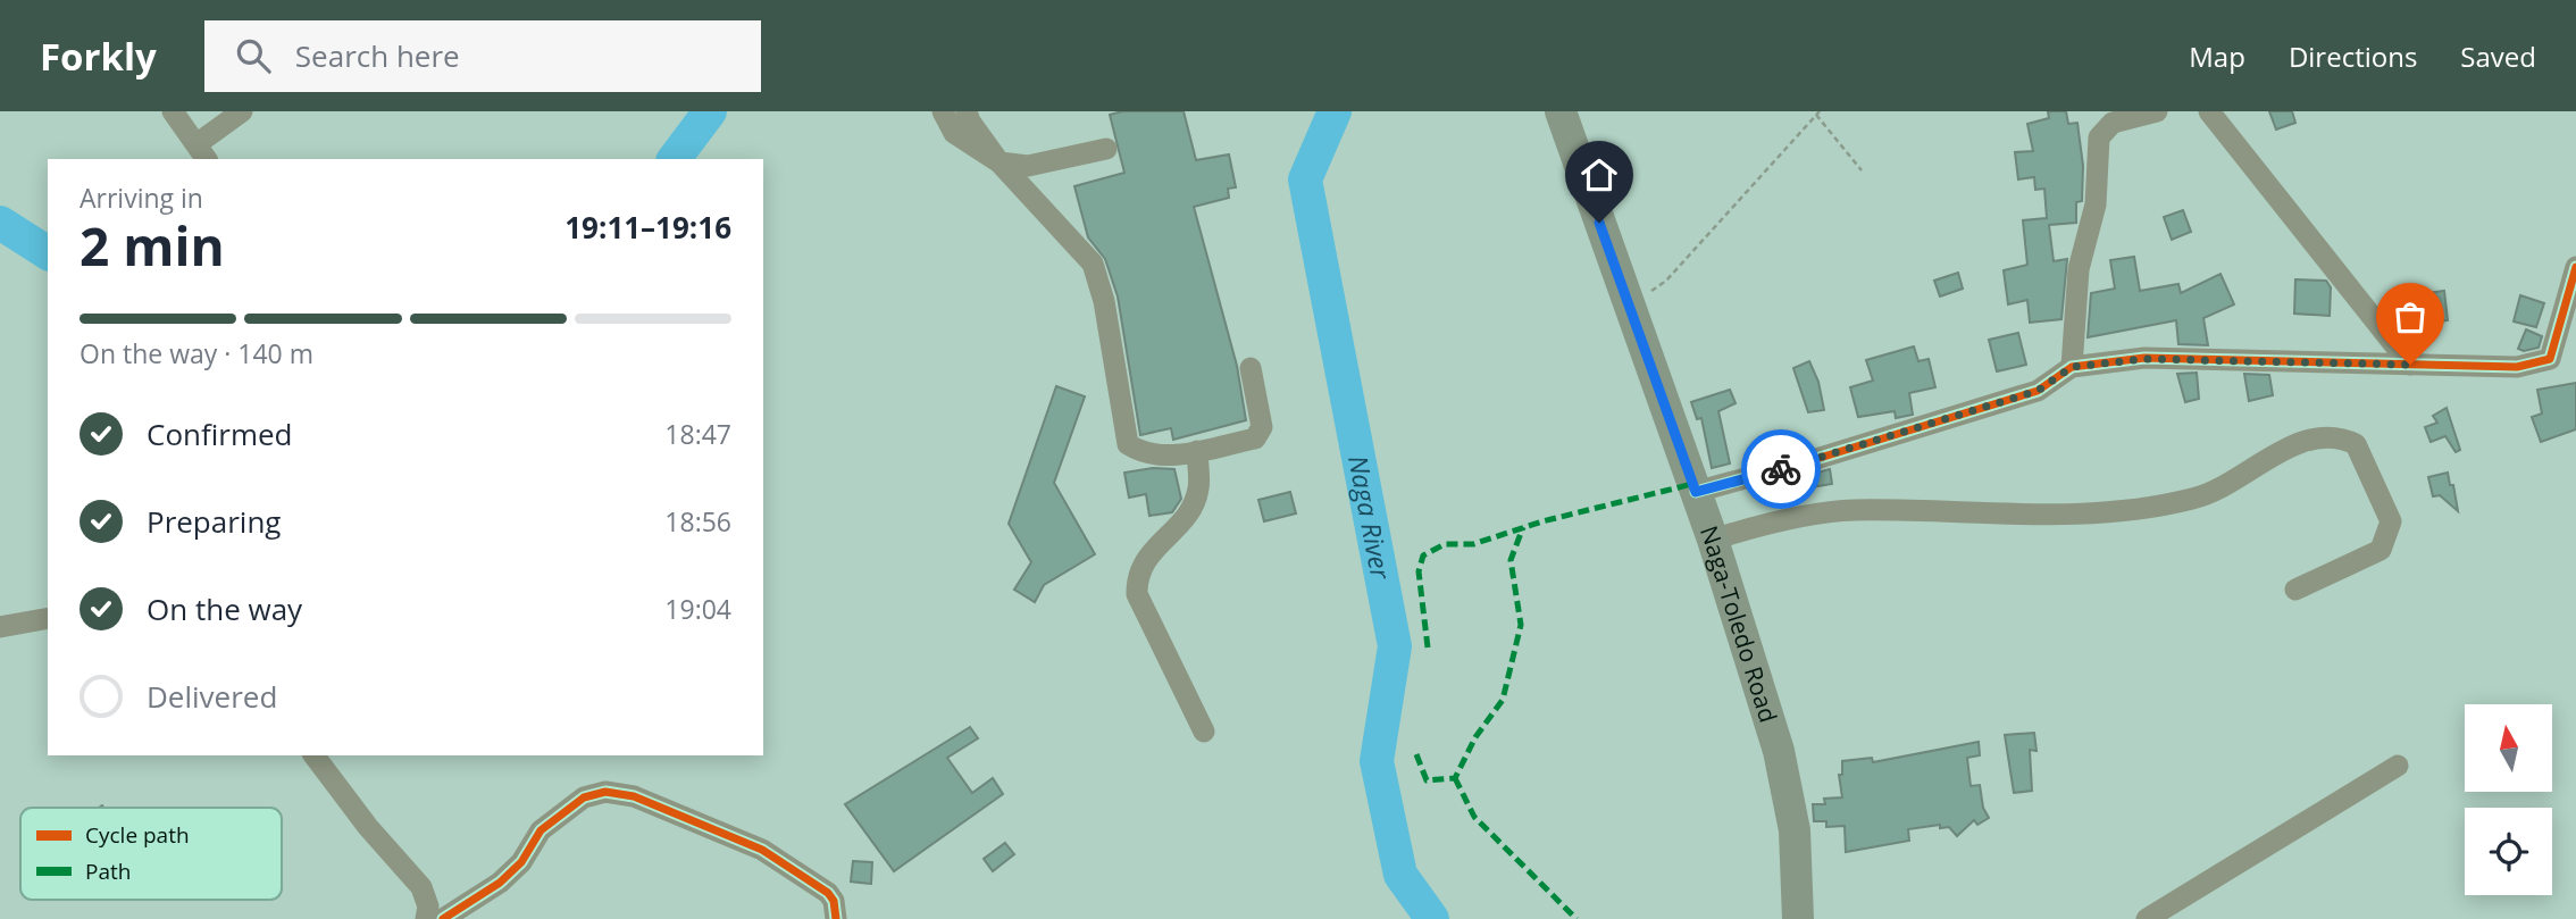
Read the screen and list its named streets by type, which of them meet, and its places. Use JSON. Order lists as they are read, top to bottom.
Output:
{
  "streets": {
    "highway": ["Naga-Toledo Road"]
  },
  "water": ["Naga River"],
  "legend": ["Cycle path", "Path"],
  "north": "top",
  "page": {
    "header": "Forkly",
    "search": "Search here",
    "nav": ["Map", "Directions", "Saved"],
    "heading": ["2 min", "Arriving in", "19:11–19:16"],
    "bar": "On the way · 140 m",
    "list": [
      ["Confirmed", "18:47"],
      ["Preparing", "18:56"],
      ["On the way", "19:04"],
      "Delivered"
    ]
  }
}
